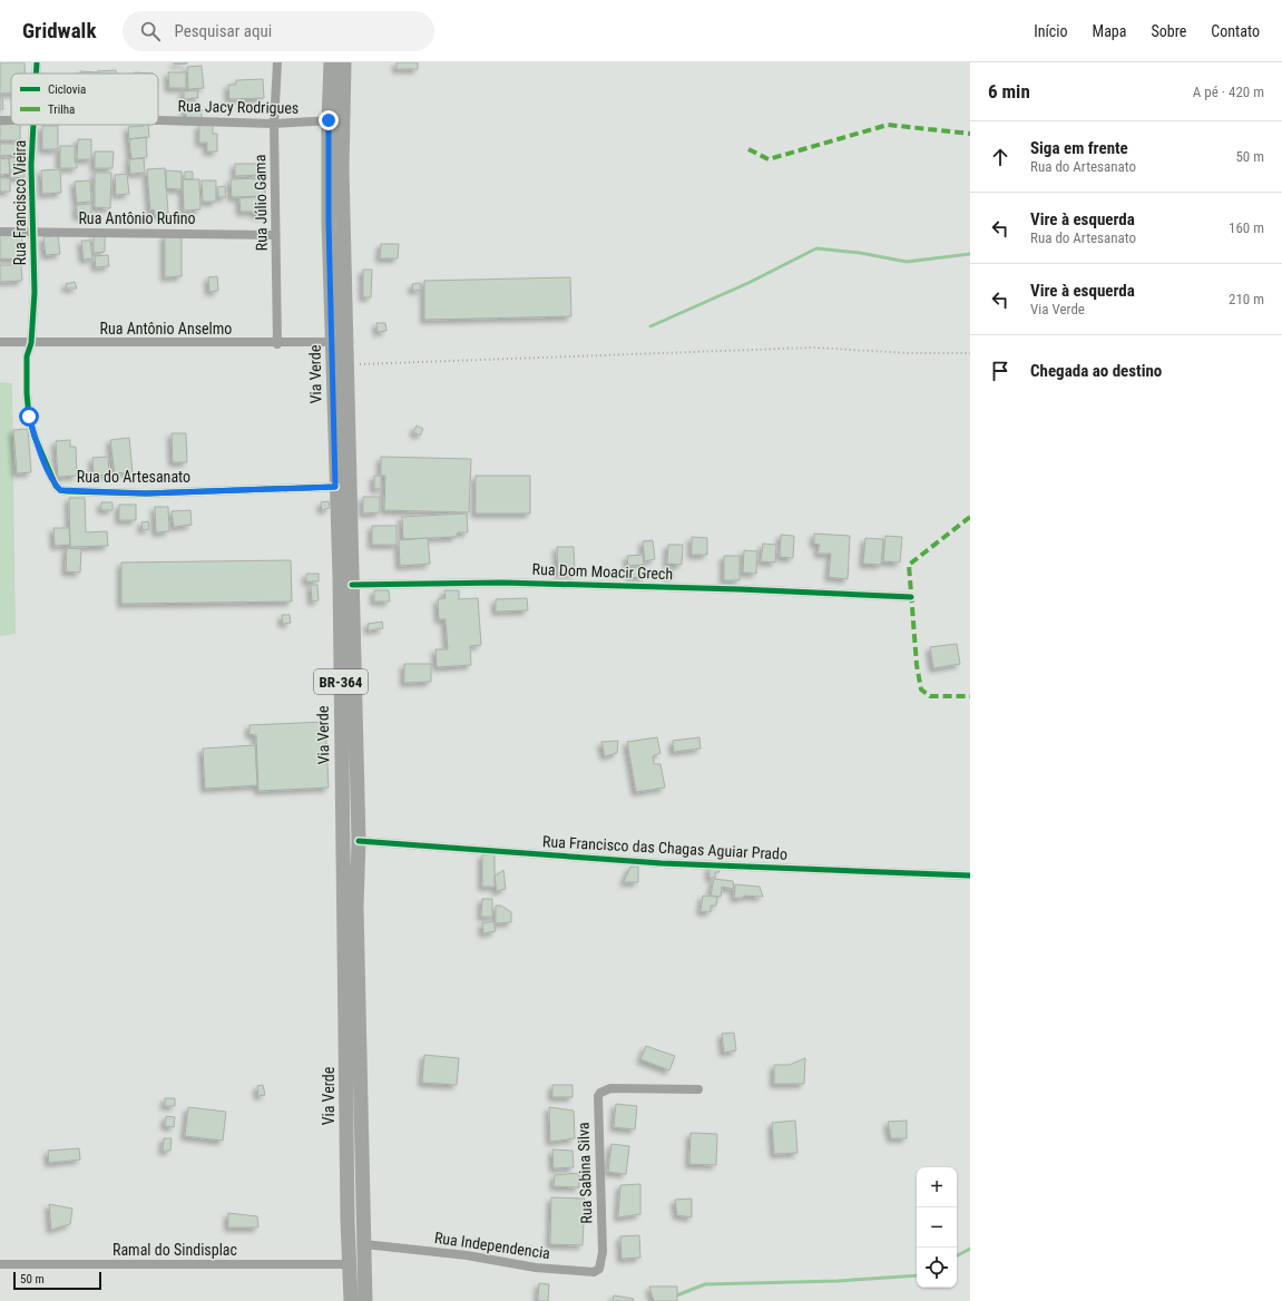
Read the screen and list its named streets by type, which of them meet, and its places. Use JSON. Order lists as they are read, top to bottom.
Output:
{
  "streets": {
    "main road": ["Via Verde", "BR-364"],
    "street": [
      "Rua Jacy Rodrigues",
      "Rua Francisco Vieira",
      "Rua Júlio Gama",
      "Rua Antônio Rufino",
      "Rua Antônio Anselmo",
      "Rua do Artesanato",
      "Rua Dom Moacir Grech",
      "Rua Francisco das Chagas Aguiar Prado",
      "Rua Sabina Silva",
      "Rua Independencia",
      "Ramal do Sindisplac"
    ]
  },
  "crossings": [
    ["Rua Jacy Rodrigues", "Rua Júlio Gama"],
    ["Rua Jacy Rodrigues", "Via Verde"],
    ["Rua Francisco Vieira", "Rua Antônio Rufino"],
    ["Rua Francisco Vieira", "Rua Antônio Anselmo"],
    ["Rua Francisco Vieira", "Rua do Artesanato"],
    ["Rua Júlio Gama", "Rua Antônio Rufino"],
    ["Rua Júlio Gama", "Rua Antônio Anselmo"],
    ["Rua Antônio Anselmo", "Via Verde"],
    ["Rua Antônio Anselmo", "Rua do Artesanato"],
    ["Via Verde", "Rua do Artesanato"],
    ["Via Verde", "Rua Dom Moacir Grech"],
    ["Via Verde", "Rua Francisco das Chagas Aguiar Prado"],
    ["Via Verde", "Rua Independencia"],
    ["Via Verde", "Ramal do Sindisplac"],
    ["Rua Sabina Silva", "Rua Independencia"]
  ],
  "legend": ["Ciclovia", "Trilha"],
  "scale_bar": "50 m",
  "page": {
    "header": "Gridwalk",
    "search": "Pesquisar aqui",
    "nav": [
      "Início",
      "Mapa",
      "Sobre",
      "Contato"
    ],
    "heading": ["6 min", "A pé · 420 m"],
    "list": [
      ["Siga em frente", "Rua do Artesanato", "50 m"],
      ["Vire à esquerda", "Rua do Artesanato", "160 m"],
      ["Vire à esquerda", "Via Verde", "210 m"],
      "Chegada ao destino"
    ],
    "map_buttons": ["+", "−"],
    "scale": "50 m"
  }
}
